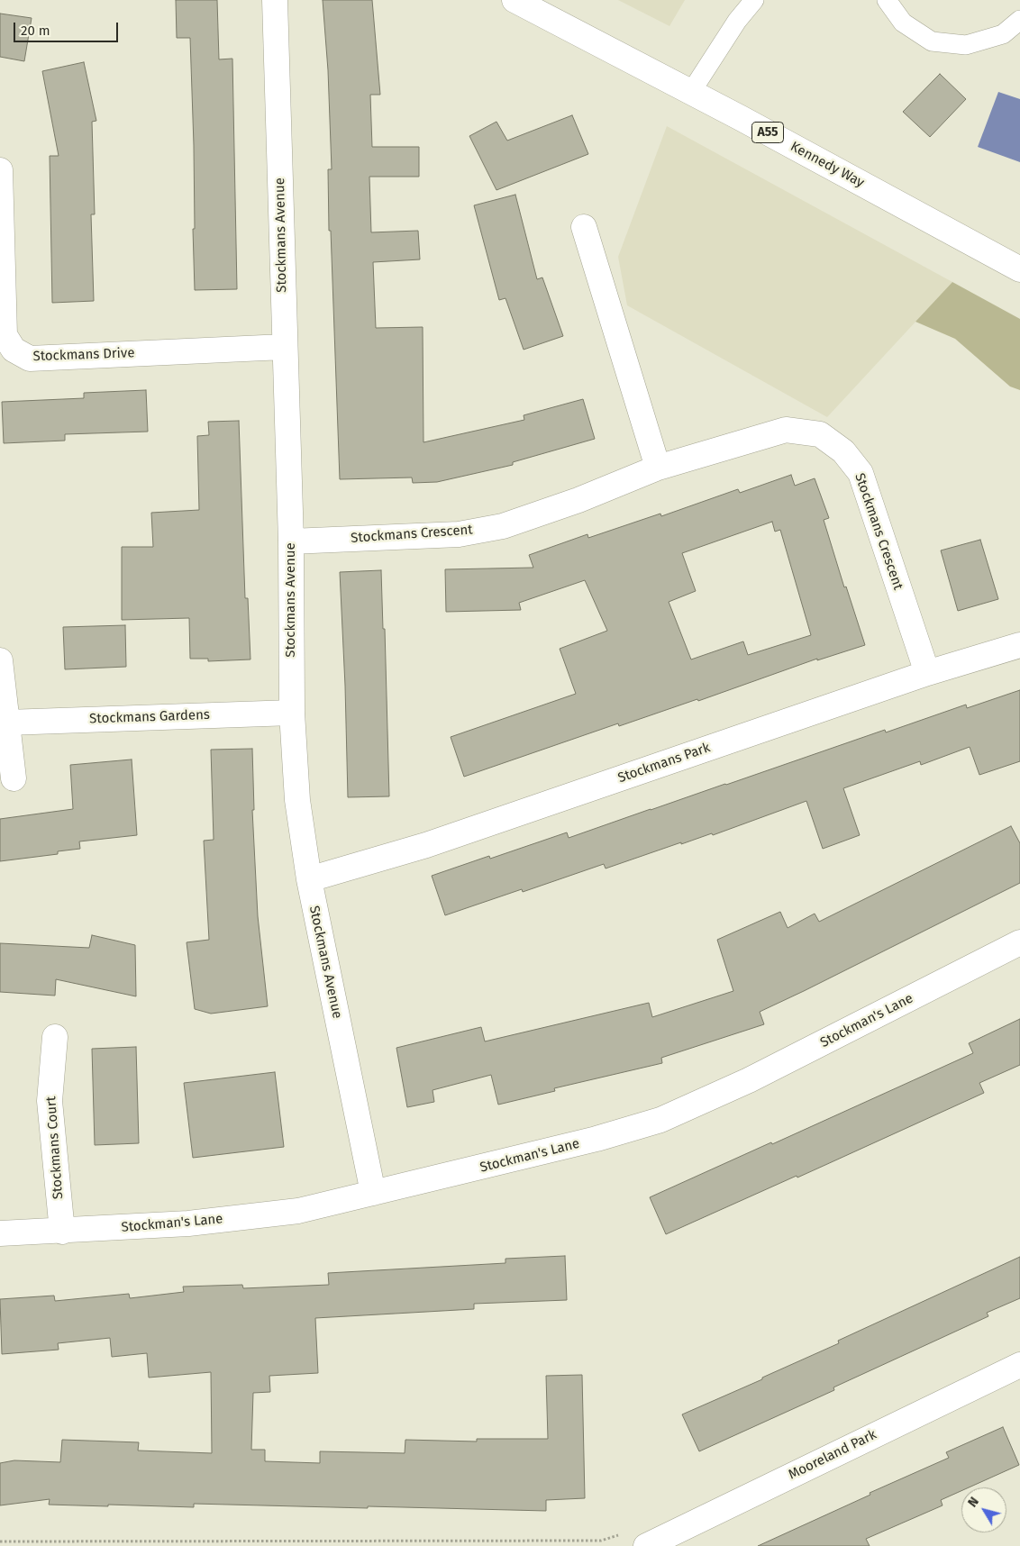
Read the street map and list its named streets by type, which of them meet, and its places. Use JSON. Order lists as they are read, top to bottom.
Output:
{
  "streets": {
    "main road": [
      "A55",
      "Kennedy Way",
      "Stockmans Avenue",
      "Stockmans Drive",
      "Stockmans Crescent",
      "Stockmans Gardens",
      "Stockmans Park",
      "Stockman's Lane",
      "Stockmans Court",
      "Mooreland Park"
    ]
  },
  "crossings": [
    ["Stockmans Avenue", "Stockmans Drive"],
    ["Stockmans Avenue", "Stockmans Crescent"],
    ["Stockmans Avenue", "Stockmans Gardens"],
    ["Stockmans Avenue", "Stockmans Park"],
    ["Stockmans Avenue", "Stockman's Lane"],
    ["Stockmans Crescent", "Stockmans Park"],
    ["Stockman's Lane", "Stockmans Court"]
  ],
  "scale_bar": "20 m",
  "north": "top left"
}
